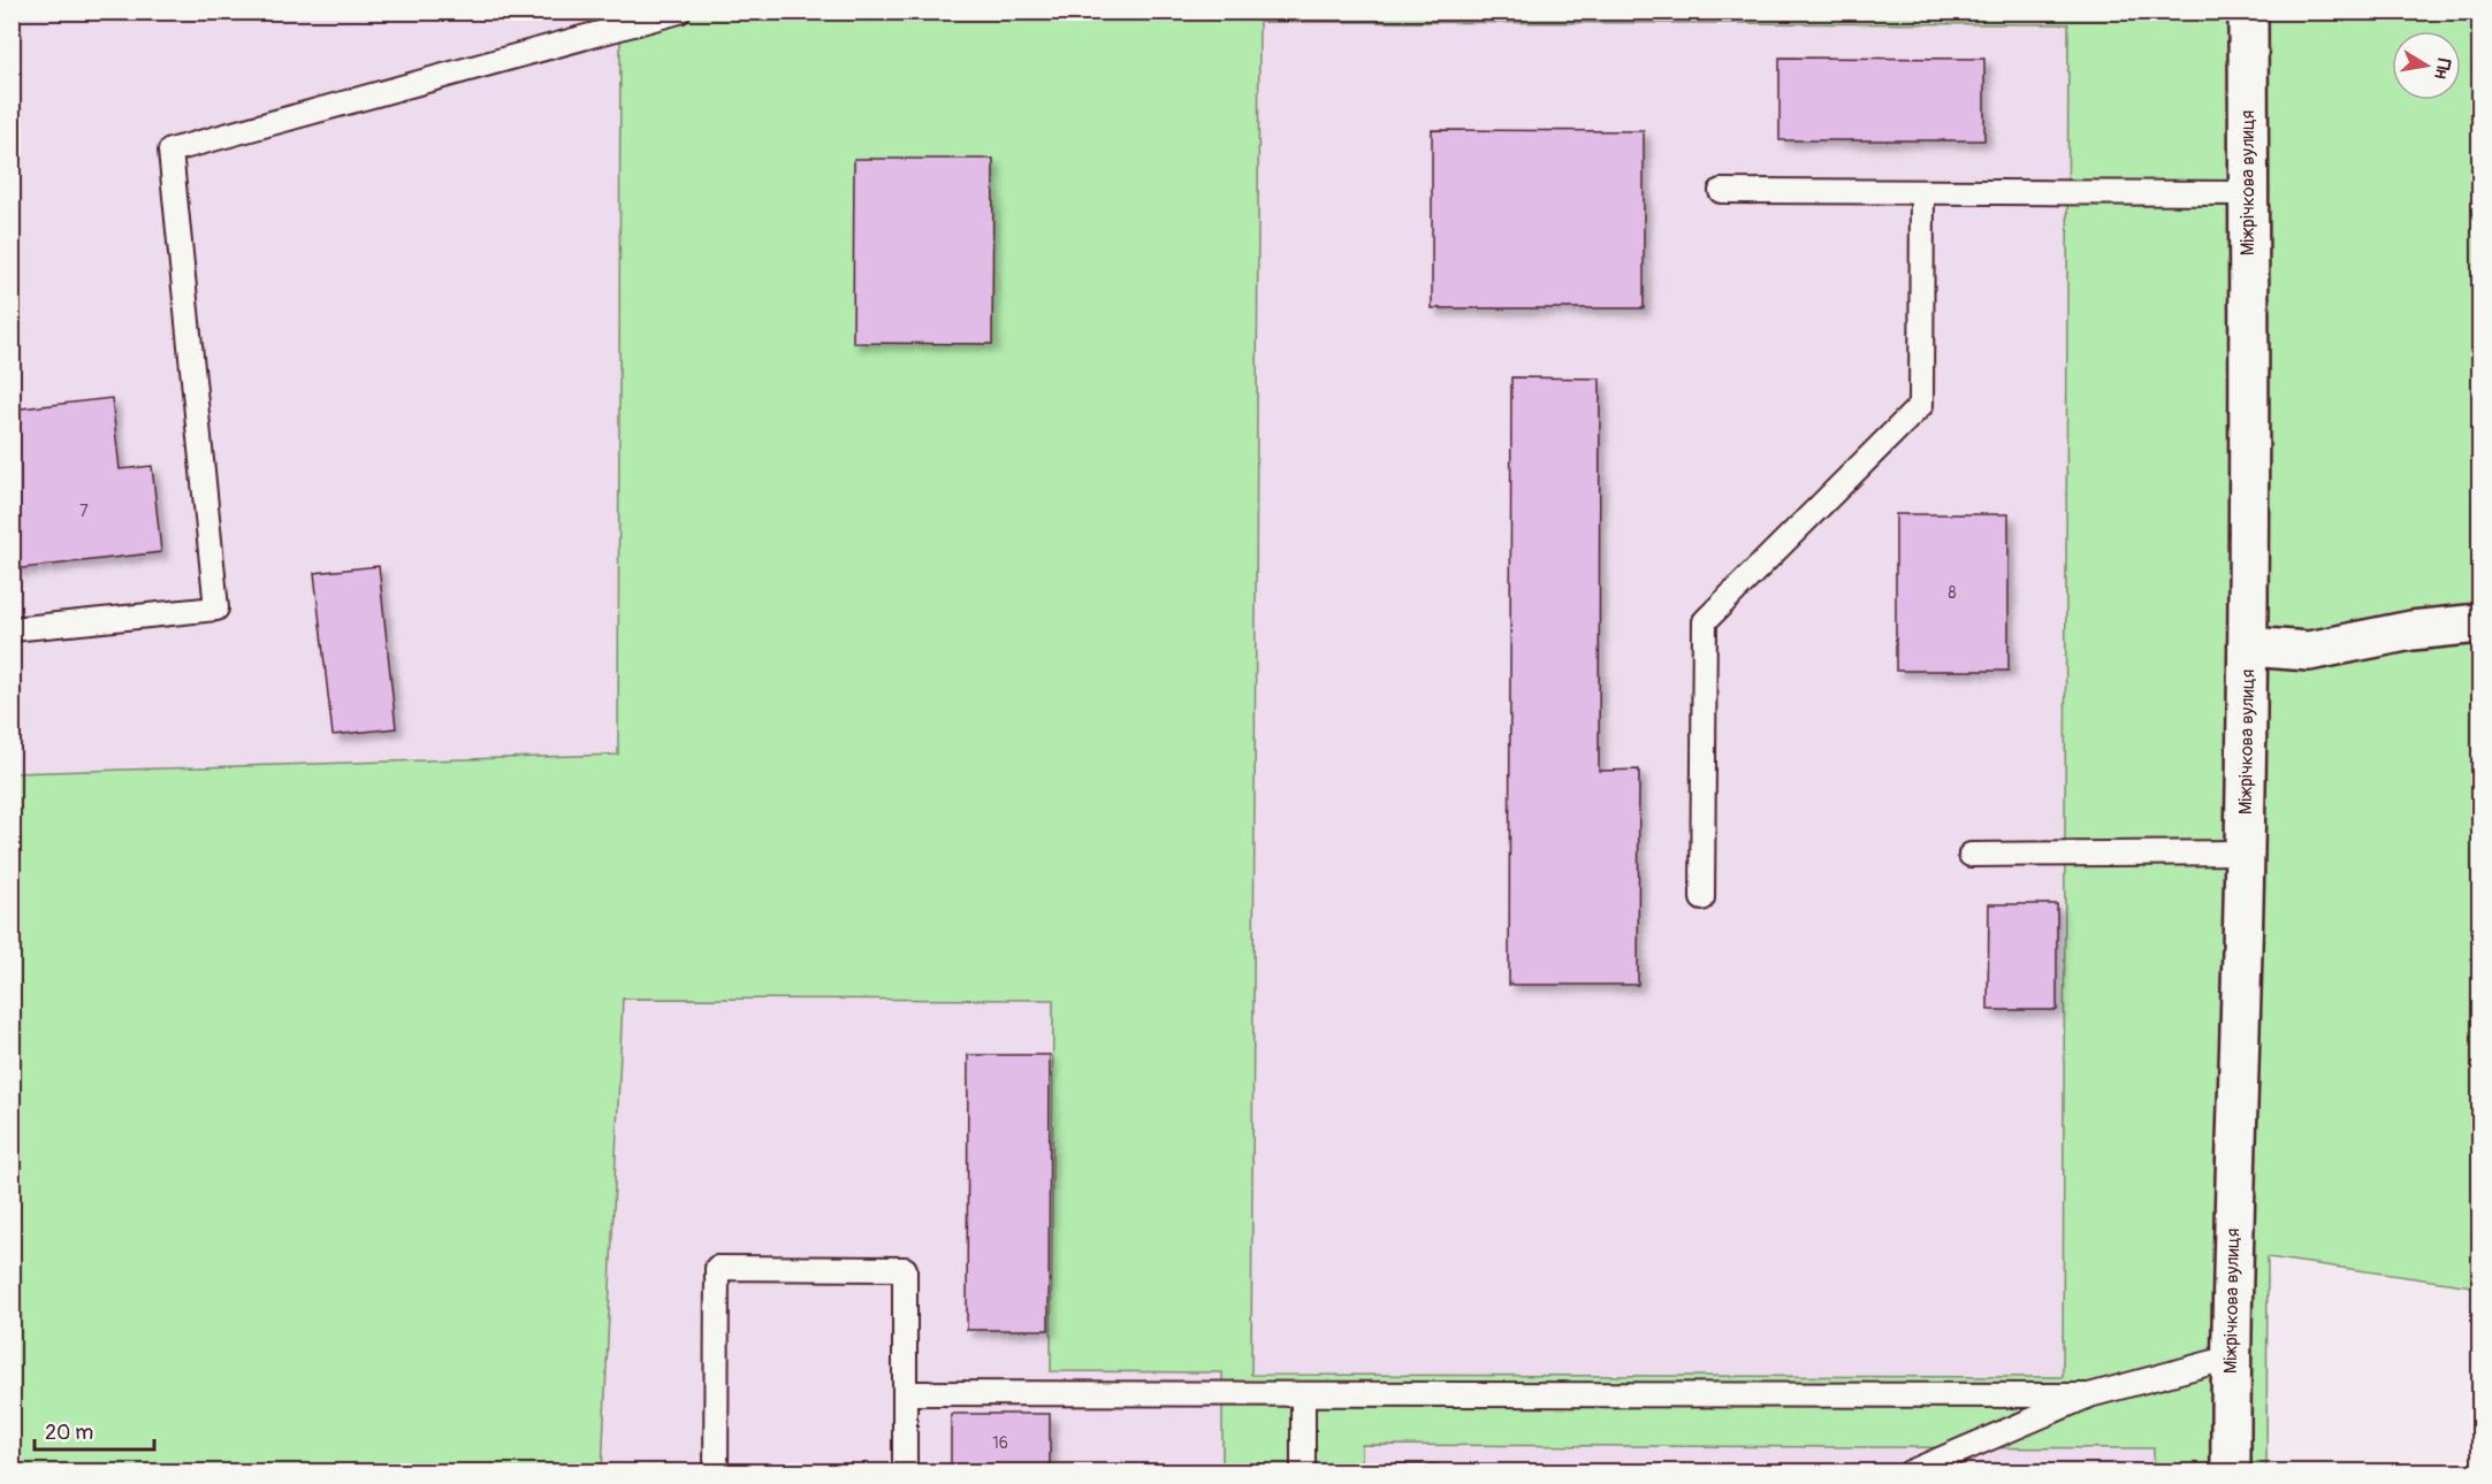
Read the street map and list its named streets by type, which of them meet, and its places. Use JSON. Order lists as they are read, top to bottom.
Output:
{
  "streets": {
    "street": ["Міжрічкова вулиця"]
  },
  "house_numbers": ["7", "8", "16"],
  "scale_bar": "20 m",
  "north": "right"
}
